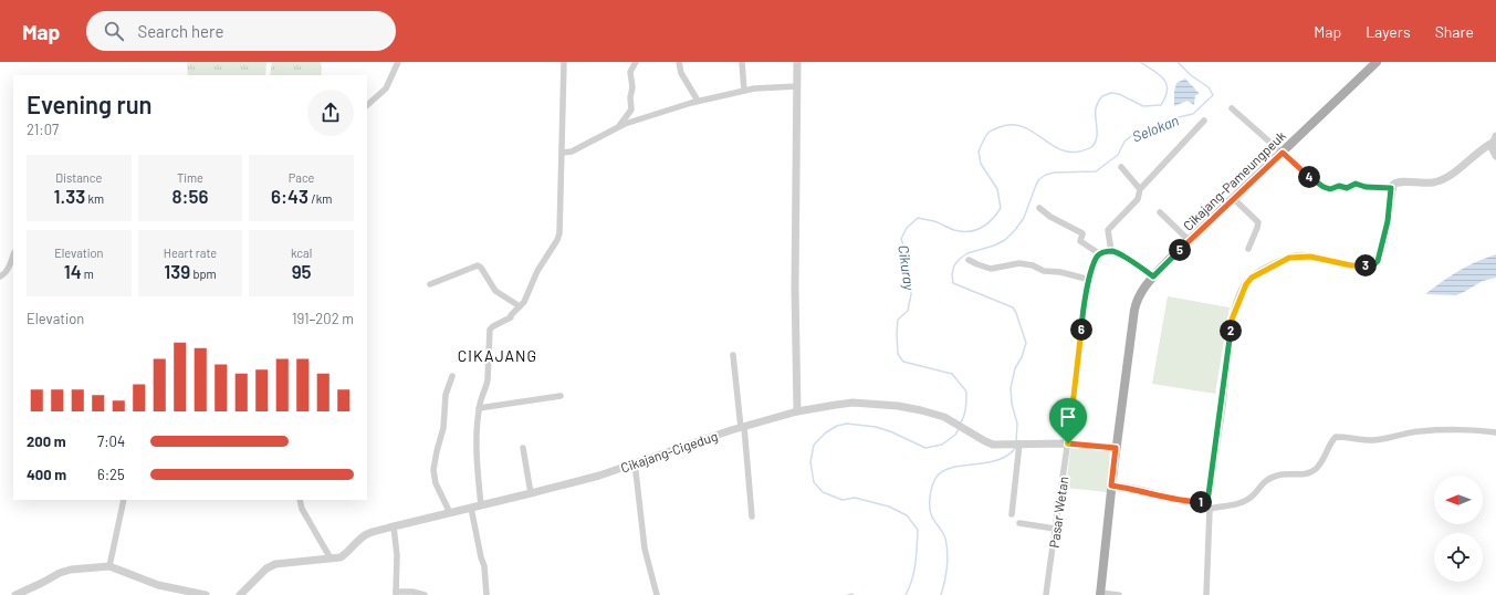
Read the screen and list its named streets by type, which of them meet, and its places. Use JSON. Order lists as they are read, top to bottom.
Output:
{
  "streets": {
    "main road": ["Cikajang-Pameungpeuk"],
    "street": ["Cikajang-Cigedug", "Pasar Wetan"]
  },
  "crossings": [
    ["Cikajang-Pameungpeuk", "Cikajang-Cigedug"],
    ["Cikajang-Cigedug", "Pasar Wetan"]
  ],
  "districts": ["CIKAJANG"],
  "water": ["Selokan", "Cikuray"],
  "north": "left",
  "page": {
    "header": "Map",
    "search": "Search here",
    "nav": ["Map", "Layers", "Share"],
    "heading": ["Evening run", "21:07"],
    "stats": [
      ["Distance", "1.33 km"],
      ["Time", "8:56"],
      ["Pace", "6:43 /km"],
      ["Elevation", "14 m"],
      ["Heart rate", "139 bpm"],
      ["kcal", "95"]
    ],
    "pins": [
      "4",
      "5",
      "3",
      "6",
      "2",
      "1"
    ],
    "chart": ["Elevation", "191–202 m"],
    "list": [
      {
        "name": "200 m",
        "note": "7:04"
      },
      {
        "name": "400 m",
        "note": "6:25"
      }
    ]
  }
}
